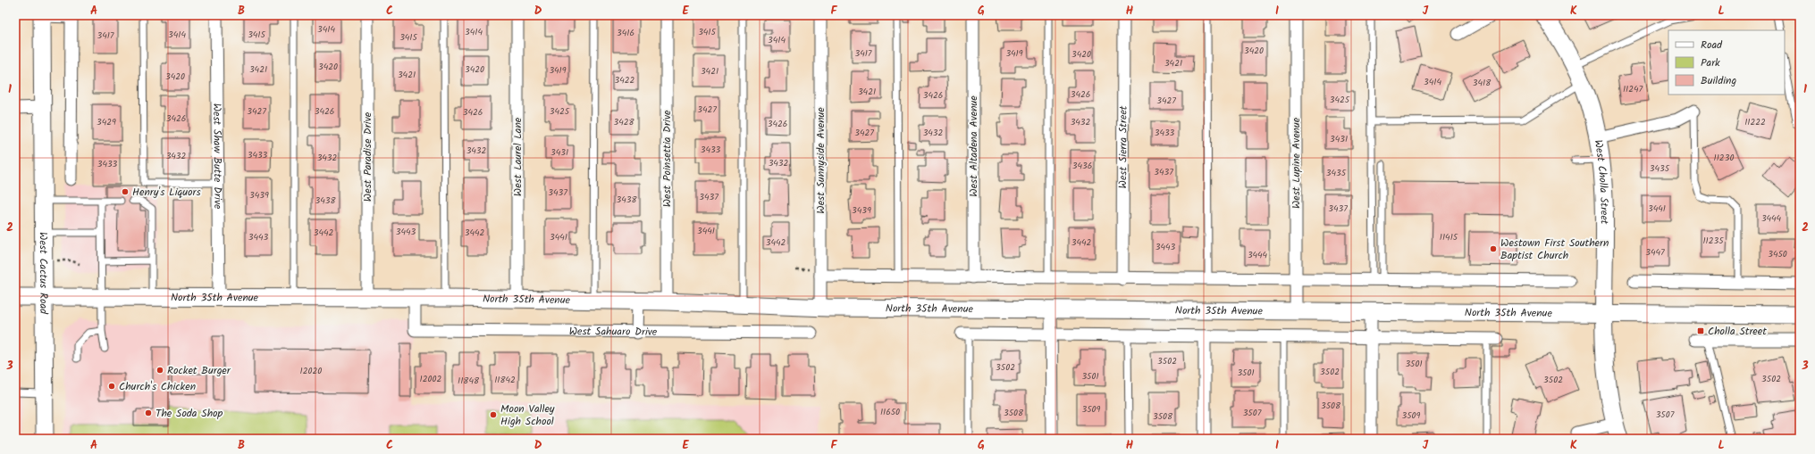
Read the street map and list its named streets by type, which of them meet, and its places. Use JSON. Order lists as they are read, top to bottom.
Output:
{
  "streets": {
    "main road": ["West Cholla Street", "West Cactus Road", "North 35th Avenue"],
    "street": [
      "West Altadena Avenue",
      "West Sierra Street",
      "West Shaw Butte Drive",
      "West Paradise Drive",
      "West Laurel Lane",
      "West Poinsettia Drive",
      "West Sunnyside Avenue",
      "West Lupine Avenue",
      "West Sahuaro Drive"
    ]
  },
  "crossings": [
    ["West Shaw Butte Drive", "North 35th Avenue"],
    ["West Paradise Drive", "North 35th Avenue"],
    ["West Laurel Lane", "North 35th Avenue"],
    ["West Poinsettia Drive", "North 35th Avenue"],
    ["West Sunnyside Avenue", "North 35th Avenue"],
    ["West Lupine Avenue", "North 35th Avenue"],
    ["West Cholla Street", "North 35th Avenue"],
    ["West Cactus Road", "North 35th Avenue"],
    ["North 35th Avenue", "West Sahuaro Drive"]
  ],
  "places": {
    "other": [
      "Henry's Liquors",
      "Westown First Southern Baptist Church",
      "Rocket Burger",
      "Church's Chicken",
      "The Soda Shop",
      "Moon Valley High School"
    ],
    "transit": ["Cholla Street"]
  },
  "house_numbers": [
    "3414",
    "3414",
    "3415",
    "3416",
    "3414",
    "3415",
    "3417",
    "3415",
    "3414",
    "3420",
    "3417",
    "3419",
    "3420",
    "3421",
    "3420",
    "3421",
    "3420",
    "3419",
    "3421",
    "3421",
    "3420",
    "3422",
    "3414",
    "3418",
    "11247",
    "3421",
    "3426",
    "3426",
    "3425",
    "3427",
    "3427",
    "3427",
    "3426",
    "3425",
    "3426",
    "3426",
    "3429",
    "3428",
    "3432",
    "11222",
    "3426",
    "3427",
    "3432",
    "3433",
    "3431",
    "3433",
    "3432",
    "3431",
    "3433",
    "3432",
    "3432",
    "11230",
    "3432",
    "3433",
    "3436",
    "3435",
    "3437",
    "3435",
    "3437",
    "3439",
    "3437",
    "3438",
    "3438",
    "3437",
    "3441",
    "3439",
    "3444",
    "3441",
    "3443",
    "3442",
    "3442",
    "3443",
    "3441",
    "11415",
    "11235",
    "3442",
    "3442",
    "3443",
    "3447",
    "3450",
    "3444",
    "3502",
    "3501",
    "3502",
    "12020",
    "3502",
    "3501",
    "3501",
    "12002",
    "3502",
    "11842",
    "3502",
    "11848",
    "3508",
    "3509",
    "11650",
    "3508",
    "3507",
    "3507",
    "3509",
    "3508"
  ],
  "legend": ["Road", "Park", "Building"],
  "grid": {
    "columns": [
      "A",
      "B",
      "C",
      "D",
      "E",
      "F",
      "G",
      "H",
      "I",
      "J",
      "K",
      "L"
    ],
    "rows": ["1", "2", "3"]
  }
}
